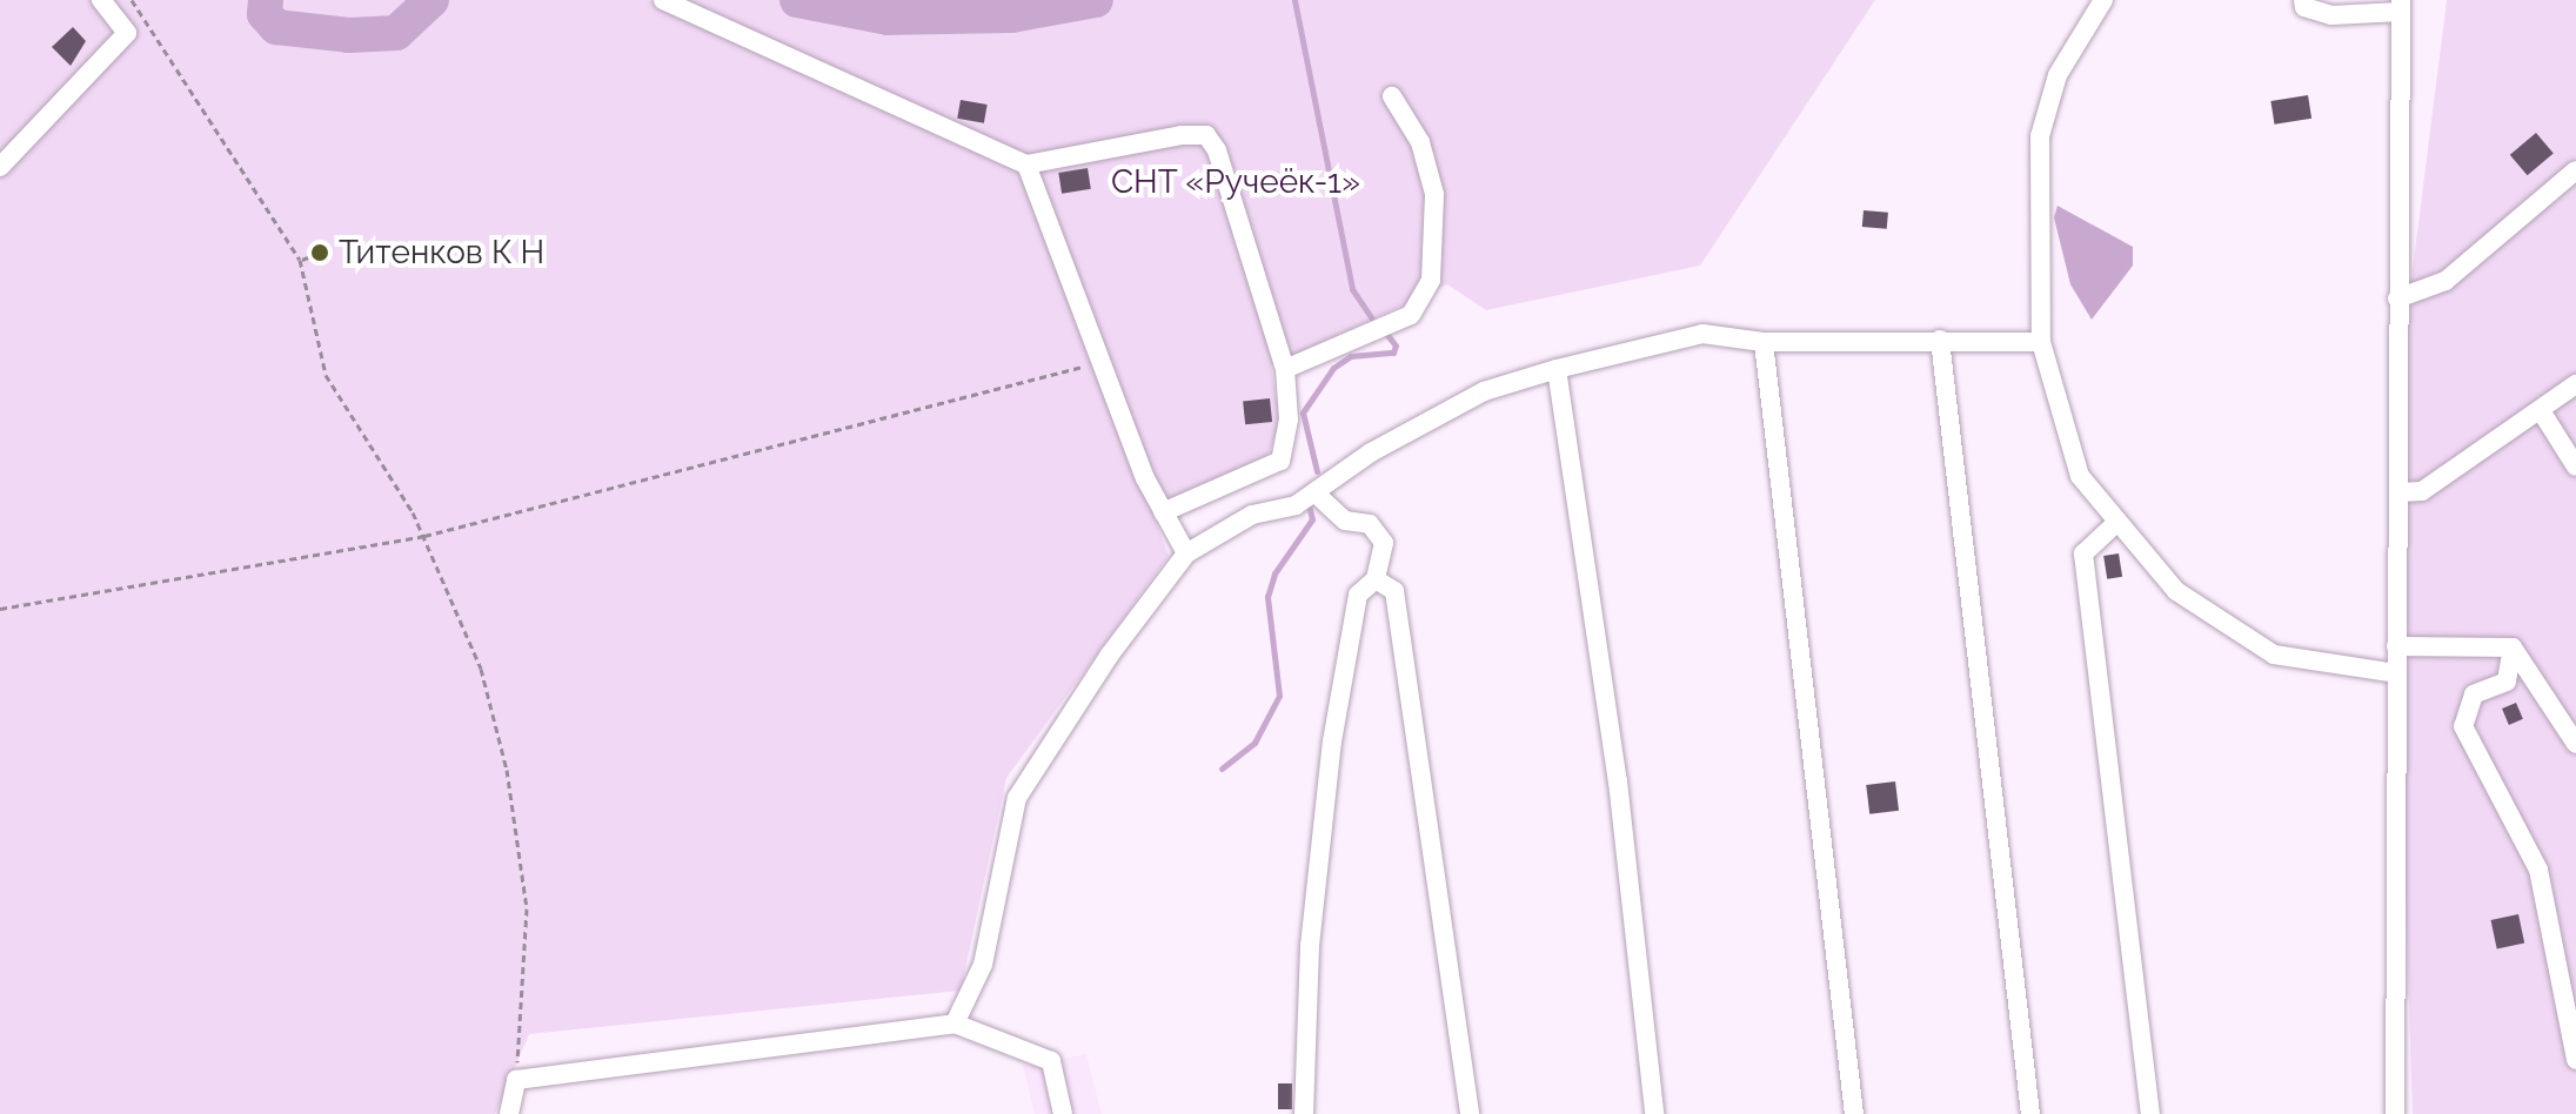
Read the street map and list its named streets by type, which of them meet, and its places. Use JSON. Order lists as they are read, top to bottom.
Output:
{
  "parks": ["СНТ «Ручеёк-1»"],
  "places": ["Титенков К Н"]
}
